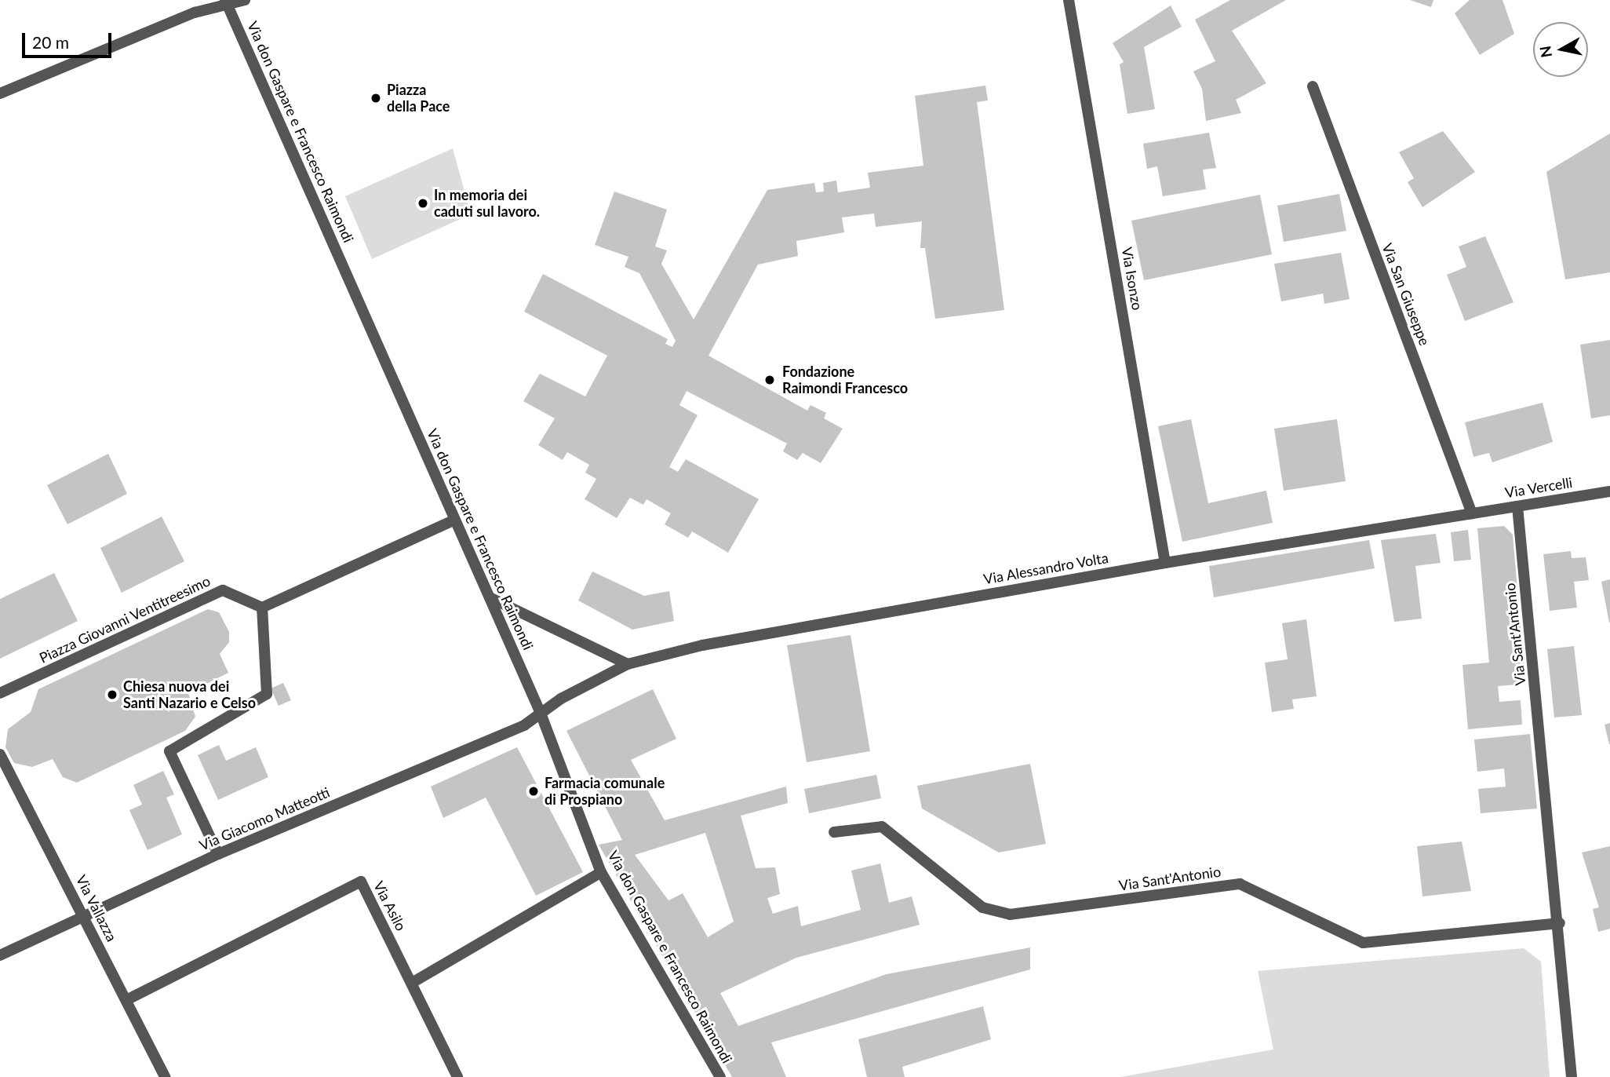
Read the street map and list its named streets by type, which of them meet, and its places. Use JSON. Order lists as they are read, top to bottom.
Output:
{
  "streets": {
    "street": [
      "Via don Gaspare e Francesco Raimondi",
      "Via Isonzo",
      "Via San Giuseppe",
      "Via Vercelli",
      "Via Alessandro Volta",
      "Piazza Giovanni Ventitreesimo",
      "Via Sant'Antonio",
      "Via Giacomo Matteotti",
      "Via Asilo",
      "Via Vallazza"
    ]
  },
  "crossings": [
    ["Via don Gaspare e Francesco Raimondi", "Via Alessandro Volta"],
    ["Via don Gaspare e Francesco Raimondi", "Via Giacomo Matteotti"],
    ["Via Isonzo", "Via Alessandro Volta"],
    ["Via San Giuseppe", "Via Vercelli"],
    ["Via San Giuseppe", "Via Alessandro Volta"],
    ["Via Vercelli", "Via Alessandro Volta"],
    ["Via Vercelli", "Via Sant'Antonio"],
    ["Via Alessandro Volta", "Via Giacomo Matteotti"],
    ["Via Giacomo Matteotti", "Via Vallazza"],
    ["Via Asilo", "Via Vallazza"]
  ],
  "places": [
    "Piazza della Pace",
    "In memoria dei caduti sul lavoro.",
    "Fondazione Raimondi Francesco",
    "Chiesa nuova dei Santi Nazario e Celso",
    "Farmacia comunale di Prospiano"
  ],
  "scale_bar": "20 m",
  "north": "left"
}
